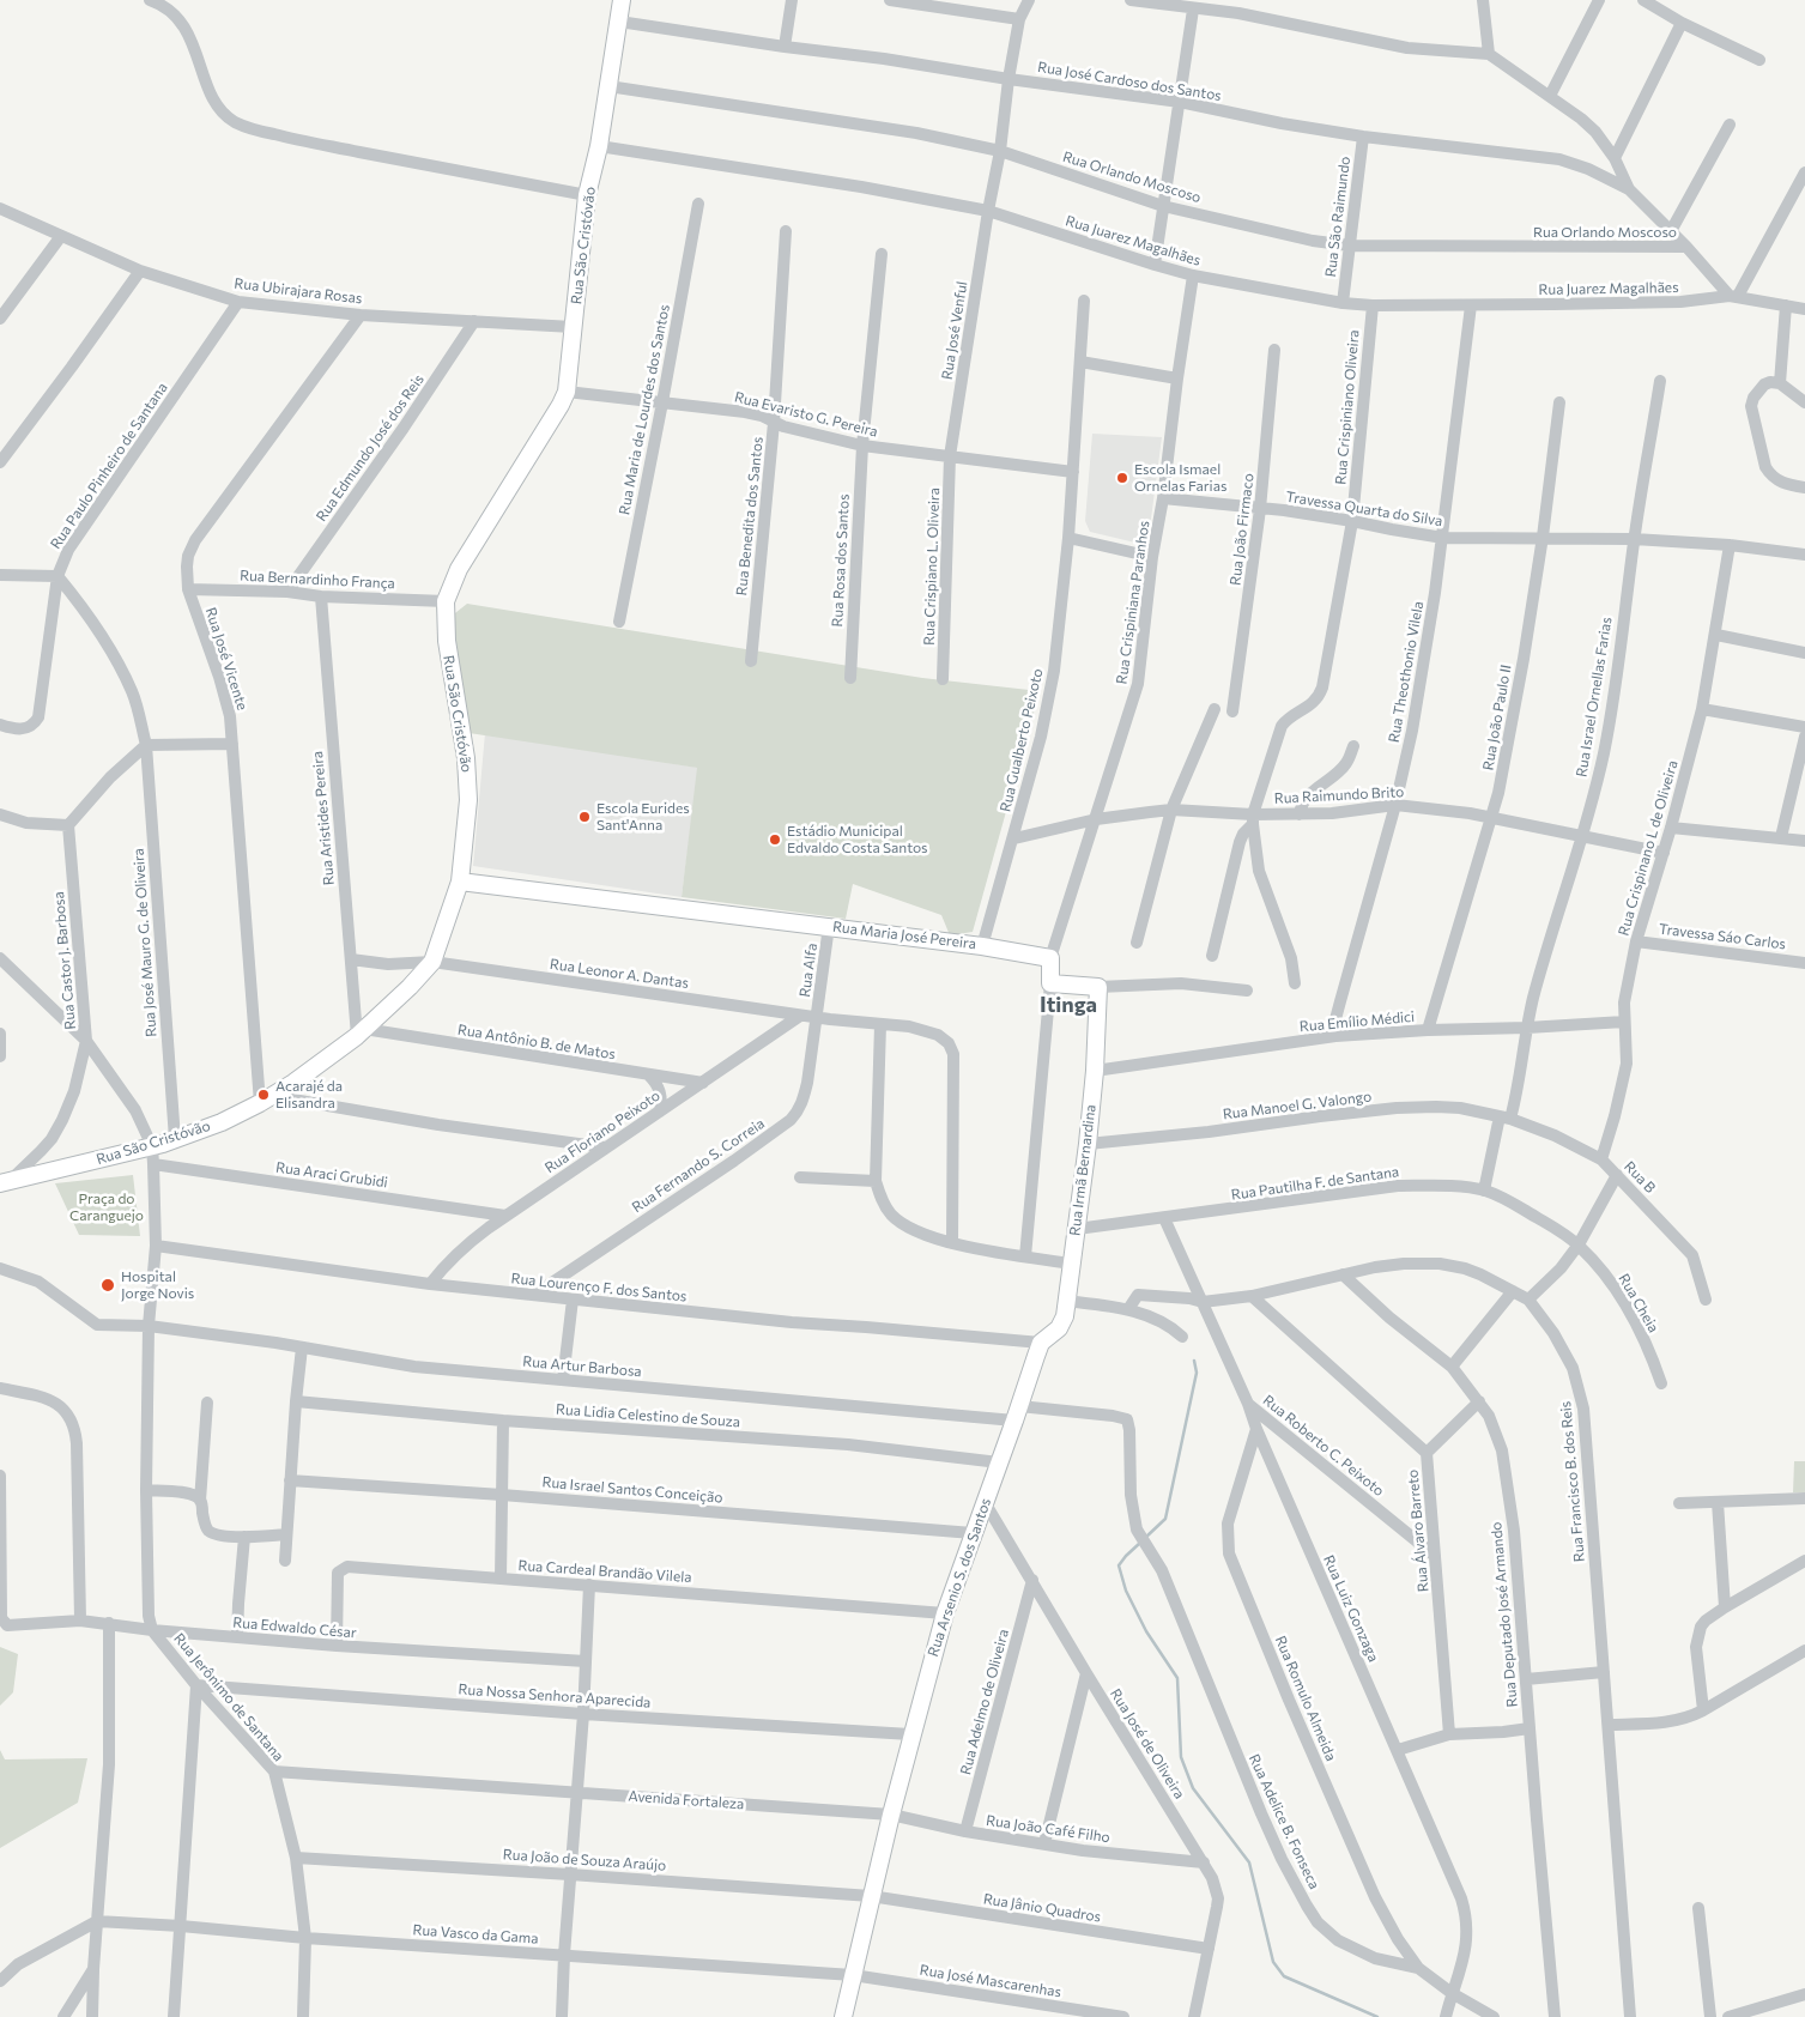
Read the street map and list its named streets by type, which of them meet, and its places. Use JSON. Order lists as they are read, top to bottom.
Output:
{
  "streets": {
    "main road": [
      "Rua São Cristóvão",
      "Rua Maria José Pereira",
      "Rua Irmã Bernardina",
      "Rua Arsenio S. dos Santos"
    ],
    "street": [
      "Rua José Cardoso dos Santos",
      "Rua Orlando Moscoso",
      "Rua São Raimundo",
      "Rua Juarez Magalhães",
      "Rua Ubirajara Rosas",
      "Rua José Venful",
      "Rua Crispiniano Oliveira",
      "Rua Maria de Lourdes dos Santos",
      "Rua Evaristo G. Pereira",
      "Rua Edmundo José dos Reis",
      "Rua Paulo Pinheiro de Santana",
      "Travessa Quarta do Silva",
      "Rua Benedita dos Santos",
      "Rua João Firmaco",
      "Rua Rosa dos Santos",
      "Rua Crispiano L. Oliveira",
      "Rua Bernardinho França",
      "Rua Crispiniana Paranhos",
      "Rua José Vicente",
      "Rua Theothonio Vilela",
      "Rua Israel Ornellas Farias",
      "Rua João Paulo II",
      "Rua Gualberto Peixoto",
      "Rua Raimundo Brito",
      "Rua Aristides Pereira",
      "Rua Crispinano L de Oliveira",
      "Travessa Sáo Carlos",
      "Rua José Mauro G. de Oliveira",
      "Rua Castor J. Barbosa",
      "Rua Alfa",
      "Rua Leonor A. Dantas",
      "Rua Emílio Médici",
      "Rua Antônio B. de Matos",
      "Rua Manoel G. Valongo",
      "Rua Floriano Peixoto",
      "Rua Fernando S. Correia",
      "Rua Araci Grubidi",
      "Rua B",
      "Rua Pautilha F. de Santana",
      "Rua Lourenço F. dos Santos",
      "Rua Cheia",
      "Rua Artur Barbosa",
      "Rua Lidia Celestino de Souza",
      "Rua Roberto C. Peixoto",
      "Rua Francisco B. dos Reis",
      "Rua Israel Santos Conceição",
      "Rua Álvaro Barreto",
      "Rua Cardeal Brandão Vilela",
      "Rua Luiz Gonzaga",
      "Rua Deputado José Armando",
      "Rua Edwaldo César",
      "Rua Nossa Senhora Aparecida",
      "Rua Jerônimo de Santana",
      "Rua Romulo Almeida",
      "Rua Adelmo de Oliveira",
      "Rua José de Oliveira",
      "Avenida Fortaleza",
      "Rua Adelice B. Fonseca",
      "Rua João Café Filho",
      "Rua João de Souza Araújo",
      "Rua Jânio Quadros",
      "Rua Vasco da Gama",
      "Rua José Mascarenhas"
    ]
  },
  "crossings": [
    ["Rua José Cardoso dos Santos", "Rua São Raimundo"],
    ["Rua José Cardoso dos Santos", "Rua São Cristóvão"],
    ["Rua José Cardoso dos Santos", "Rua José Venful"],
    ["Rua Orlando Moscoso", "Rua São Raimundo"],
    ["Rua Orlando Moscoso", "Rua São Cristóvão"],
    ["Rua Orlando Moscoso", "Rua José Venful"],
    ["Rua São Raimundo", "Rua Juarez Magalhães"],
    ["Rua Juarez Magalhães", "Rua São Cristóvão"],
    ["Rua Juarez Magalhães", "Rua José Venful"],
    ["Rua Juarez Magalhães", "Rua Crispiniano Oliveira"],
    ["Rua Juarez Magalhães", "Rua Crispiniana Paranhos"],
    ["Rua Juarez Magalhães", "Rua Theothonio Vilela"],
    ["Rua São Cristóvão", "Rua Ubirajara Rosas"],
    ["Rua São Cristóvão", "Rua Evaristo G. Pereira"],
    ["Rua São Cristóvão", "Rua Bernardinho França"],
    ["Rua São Cristóvão", "Rua José Vicente"],
    ["Rua São Cristóvão", "Rua Aristides Pereira"],
    ["Rua São Cristóvão", "Rua Maria José Pereira"],
    ["Rua São Cristóvão", "Rua José Mauro G. de Oliveira"],
    ["Rua São Cristóvão", "Rua Castor J. Barbosa"],
    ["Rua São Cristóvão", "Rua Leonor A. Dantas"],
    ["Rua São Cristóvão", "Rua Antônio B. de Matos"],
    ["Rua Ubirajara Rosas", "Rua Edmundo José dos Reis"],
    ["Rua Ubirajara Rosas", "Rua Paulo Pinheiro de Santana"],
    ["Rua Ubirajara Rosas", "Rua José Vicente"],
    ["Rua José Venful", "Rua Evaristo G. Pereira"],
    ["Rua José Venful", "Rua Crispiano L. Oliveira"],
    ["Rua Crispiniano Oliveira", "Travessa Quarta do Silva"],
    ["Rua Crispiniano Oliveira", "Rua Raimundo Brito"],
    ["Rua Maria de Lourdes dos Santos", "Rua Evaristo G. Pereira"],
    ["Rua Evaristo G. Pereira", "Rua Benedita dos Santos"],
    ["Rua Evaristo G. Pereira", "Rua Rosa dos Santos"],
    ["Rua Evaristo G. Pereira", "Rua Crispiano L. Oliveira"],
    ["Rua Edmundo José dos Reis", "Rua Bernardinho França"],
    ["Travessa Quarta do Silva", "Rua João Firmaco"],
    ["Travessa Quarta do Silva", "Rua Crispiniana Paranhos"],
    ["Travessa Quarta do Silva", "Rua Theothonio Vilela"],
    ["Travessa Quarta do Silva", "Rua Israel Ornellas Farias"],
    ["Travessa Quarta do Silva", "Rua João Paulo II"],
    ["Travessa Quarta do Silva", "Rua Crispinano L de Oliveira"],
    ["Rua Bernardinho França", "Rua José Vicente"],
    ["Rua Bernardinho França", "Rua Aristides Pereira"],
    ["Rua Crispiniana Paranhos", "Rua Raimundo Brito"],
    ["Rua Crispiniana Paranhos", "Rua Maria José Pereira"],
    ["Rua Theothonio Vilela", "Rua Raimundo Brito"],
    ["Rua Theothonio Vilela", "Rua Emílio Médici"],
    ["Rua Israel Ornellas Farias", "Rua Raimundo Brito"],
    ["Rua Israel Ornellas Farias", "Rua Emílio Médici"],
    ["Rua Israel Ornellas Farias", "Rua Manoel G. Valongo"],
    ["Rua Israel Ornellas Farias", "Rua B"],
    ["Rua Israel Ornellas Farias", "Rua Pautilha F. de Santana"],
    ["Rua João Paulo II", "Rua Raimundo Brito"],
    ["Rua João Paulo II", "Rua Emílio Médici"],
    ["Rua Gualberto Peixoto", "Rua Raimundo Brito"],
    ["Rua Gualberto Peixoto", "Rua Maria José Pereira"],
    ["Rua Raimundo Brito", "Rua Crispinano L de Oliveira"],
    ["Rua Aristides Pereira", "Rua Leonor A. Dantas"],
    ["Rua Aristides Pereira", "Rua Antônio B. de Matos"],
    ["Rua Crispinano L de Oliveira", "Travessa Sáo Carlos"],
    ["Rua Crispinano L de Oliveira", "Rua Emílio Médici"],
    ["Rua Crispinano L de Oliveira", "Rua B"],
    ["Rua Maria José Pereira", "Rua Alfa"],
    ["Rua Alfa", "Rua Leonor A. Dantas"],
    ["Rua Alfa", "Rua Fernando S. Correia"],
    ["Rua Leonor A. Dantas", "Rua Floriano Peixoto"],
    ["Rua Leonor A. Dantas", "Rua Fernando S. Correia"],
    ["Rua Emílio Médici", "Rua Irmã Bernardina"],
    ["Rua Antônio B. de Matos", "Rua Floriano Peixoto"],
    ["Rua Manoel G. Valongo", "Rua Irmã Bernardina"],
    ["Rua Manoel G. Valongo", "Rua B"],
    ["Rua Floriano Peixoto", "Rua Araci Grubidi"],
    ["Rua Floriano Peixoto", "Rua Lourenço F. dos Santos"],
    ["Rua Fernando S. Correia", "Rua Lourenço F. dos Santos"],
    ["Rua Irmã Bernardina", "Rua Pautilha F. de Santana"],
    ["Rua Irmã Bernardina", "Rua Lourenço F. dos Santos"],
    ["Rua Irmã Bernardina", "Rua Arsenio S. dos Santos"],
    ["Rua Pautilha F. de Santana", "Rua Cheia"],
    ["Rua Pautilha F. de Santana", "Rua Luiz Gonzaga"],
    ["Rua Lourenço F. dos Santos", "Rua Arsenio S. dos Santos"],
    ["Rua Artur Barbosa", "Rua Arsenio S. dos Santos"],
    ["Rua Artur Barbosa", "Rua Jerônimo de Santana"],
    ["Rua Artur Barbosa", "Rua Adelice B. Fonseca"],
    ["Rua Lidia Celestino de Souza", "Rua Arsenio S. dos Santos"],
    ["Rua Roberto C. Peixoto", "Rua Álvaro Barreto"],
    ["Rua Roberto C. Peixoto", "Rua Luiz Gonzaga"],
    ["Rua Francisco B. dos Reis", "Rua Álvaro Barreto"],
    ["Rua Francisco B. dos Reis", "Rua Luiz Gonzaga"],
    ["Rua Francisco B. dos Reis", "Rua Deputado José Armando"],
    ["Rua Israel Santos Conceição", "Rua Arsenio S. dos Santos"],
    ["Rua Cardeal Brandão Vilela", "Rua Arsenio S. dos Santos"],
    ["Rua Cardeal Brandão Vilela", "Rua Edwaldo César"],
    ["Rua Arsenio S. dos Santos", "Rua Nossa Senhora Aparecida"],
    ["Rua Arsenio S. dos Santos", "Rua José de Oliveira"],
    ["Rua Arsenio S. dos Santos", "Avenida Fortaleza"],
    ["Rua Arsenio S. dos Santos", "Rua João Café Filho"],
    ["Rua Luiz Gonzaga", "Rua Romulo Almeida"],
    ["Rua Luiz Gonzaga", "Rua Adelice B. Fonseca"],
    ["Rua Edwaldo César", "Rua Jerônimo de Santana"],
    ["Rua Nossa Senhora Aparecida", "Rua Jerônimo de Santana"],
    ["Rua Jerônimo de Santana", "Avenida Fortaleza"],
    ["Rua Jerônimo de Santana", "Rua João de Souza Araújo"],
    ["Rua Jerônimo de Santana", "Rua Vasco da Gama"],
    ["Rua Romulo Almeida", "Rua Adelice B. Fonseca"],
    ["Rua Adelmo de Oliveira", "Rua José de Oliveira"],
    ["Rua Adelmo de Oliveira", "Rua João Café Filho"],
    ["Rua José de Oliveira", "Rua João Café Filho"],
    ["Rua José de Oliveira", "Rua Jânio Quadros"],
    ["Avenida Fortaleza", "Rua João Café Filho"],
    ["Rua João de Souza Araújo", "Rua Jânio Quadros"],
    ["Rua Vasco da Gama", "Rua José Mascarenhas"]
  ],
  "districts": ["Itinga"],
  "parks": ["Praça do Caranguejo"],
  "places": [
    "Escola Ismael Ornelas Farias",
    "Escola Eurides Sant'Anna",
    "Estádio Municipal Edvaldo Costa Santos",
    "Acarajé da Elisandra",
    "Hospital Jorge Novis"
  ]
}
